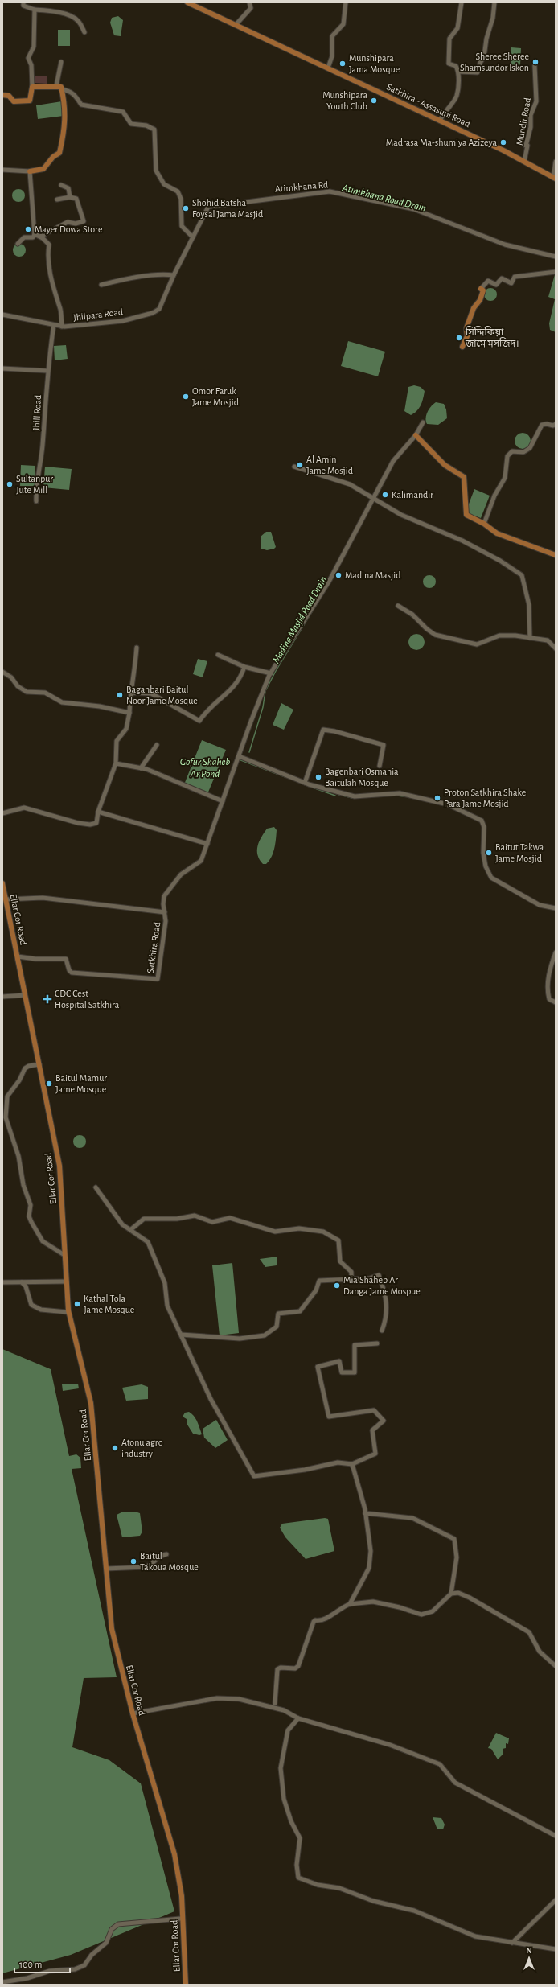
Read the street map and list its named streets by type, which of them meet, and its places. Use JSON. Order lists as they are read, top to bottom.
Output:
{
  "streets": {
    "main road": ["Satkhira - Assasuni Road", "Ellar Cor Road"],
    "street": [
      "Mundir Road",
      "Atimkhana Rd",
      "Jhilpara Road",
      "Jhill Road",
      "Satkhira Road"
    ]
  },
  "crossings": [
    ["Satkhira - Assasuni Road", "Mundir Road"],
    ["Atimkhana Rd", "Jhilpara Road"],
    ["Jhilpara Road", "Jhill Road"],
    ["Ellar Cor Road", "Satkhira Road"]
  ],
  "water": ["Atimkhana Road Drain", "Madina Masjid Road Drain", "Gofur Shaheb Ar Pond"],
  "places": {
    "other": [
      "Sheree Sheree Shamsundor Iskon",
      "Munshipara Jama Mosque",
      "Munshipara Youth Club",
      "Madrasa Ma-shumiya Azizeya",
      "Shohid Batsha Foysal Jama Masjid",
      "Mayer Dowa Store",
      "সিদ্দিকিয়া জামে মসজিদ।",
      "Omor Faruk Jame Mosjid",
      "Al Amin Jame Mosjid",
      "Sultanpur Jute Mill",
      "Kalimandir",
      "Madina Masjid",
      "Baganbari Baitul Noor Jame Mosque",
      "Bagenbari Osmania Baitulah Mosque",
      "Proton Satkhira Shake Para Jame Mosjid",
      "Baitut Takwa Jame Mosjid",
      "Baitul Mamur Jame Mosque",
      "Mia Shaheb Ar Danga Jame Mospue",
      "Kathal Tola Jame Mosque",
      "Atonu agro industry",
      "Baitul Takoua Mosque"
    ],
    "health": ["CDC Cest Hospital Satkhira"]
  },
  "scale_bar": "100 m",
  "north": "top"
}
